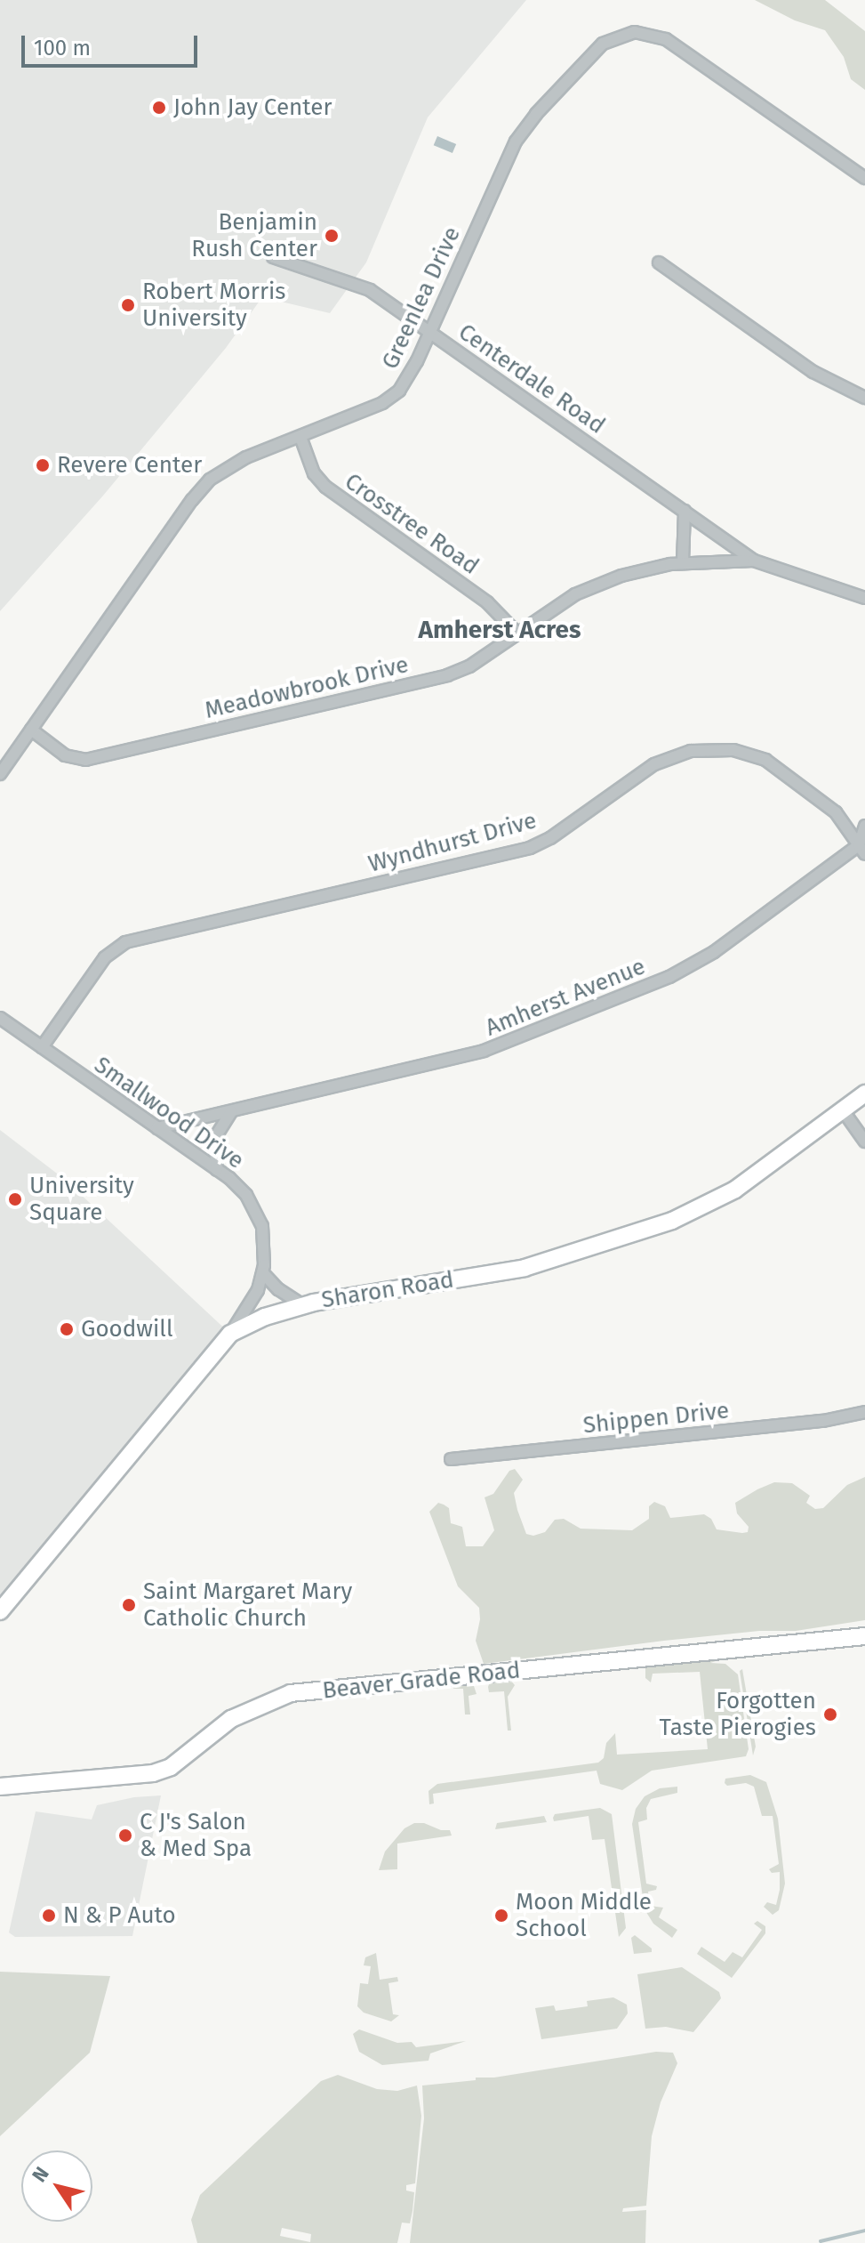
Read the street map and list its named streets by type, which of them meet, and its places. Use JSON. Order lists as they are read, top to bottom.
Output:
{
  "streets": {
    "street": [
      "Greenlea Drive",
      "Centerdale Road",
      "Crosstree Road",
      "Meadowbrook Drive",
      "Wyndhurst Drive",
      "Amherst Avenue",
      "Smallwood Drive",
      "Sharon Road",
      "Shippen Drive",
      "Beaver Grade Road"
    ]
  },
  "crossings": [
    ["Greenlea Drive", "Centerdale Road"],
    ["Greenlea Drive", "Crosstree Road"],
    ["Greenlea Drive", "Meadowbrook Drive"],
    ["Centerdale Road", "Meadowbrook Drive"],
    ["Crosstree Road", "Meadowbrook Drive"],
    ["Wyndhurst Drive", "Amherst Avenue"],
    ["Wyndhurst Drive", "Smallwood Drive"],
    ["Amherst Avenue", "Smallwood Drive"],
    ["Smallwood Drive", "Sharon Road"]
  ],
  "districts": ["Amherst Acres"],
  "places": [
    "John Jay Center",
    "Benjamin Rush Center",
    "Robert Morris University",
    "Revere Center",
    "University Square",
    "Goodwill",
    "Saint Margaret Mary Catholic Church",
    "Forgotten Taste Pierogies",
    "C J's Salon & Med Spa",
    "N & P Auto",
    "Moon Middle School"
  ],
  "scale_bar": "100 m",
  "north": "top left"
}
